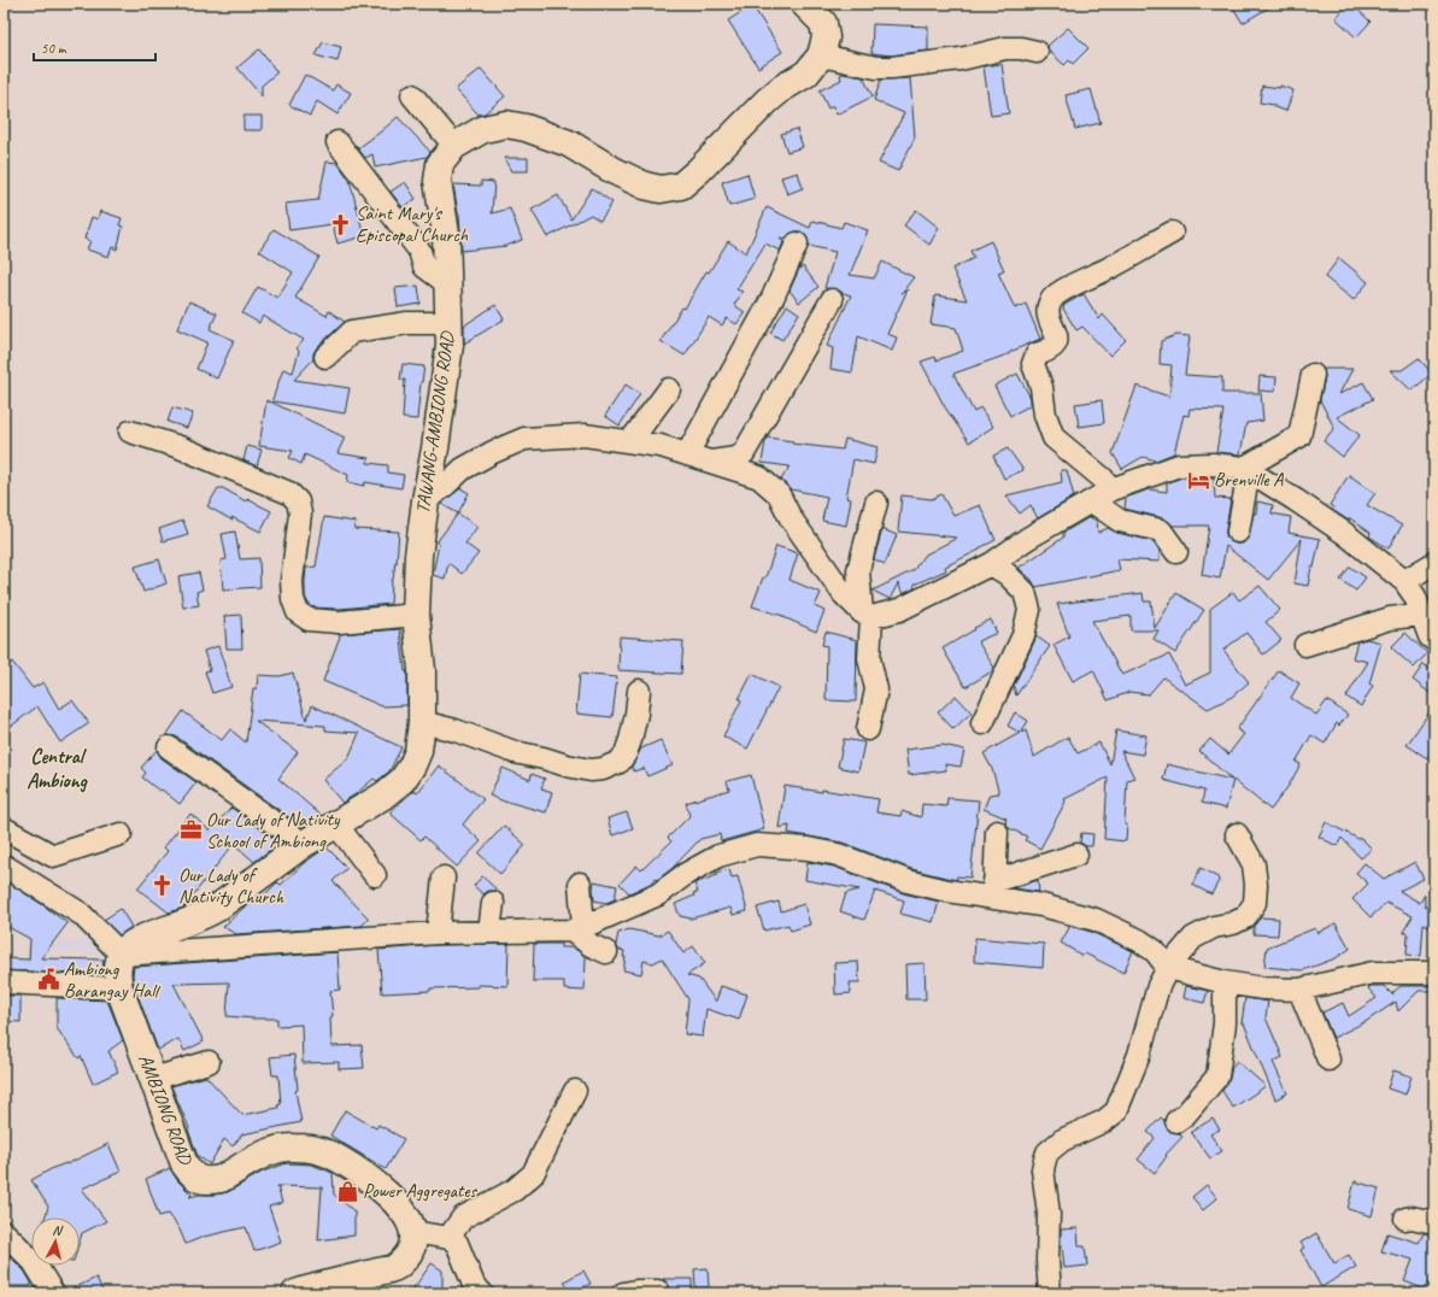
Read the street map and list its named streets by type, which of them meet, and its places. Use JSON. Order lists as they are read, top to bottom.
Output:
{
  "streets": {
    "main road": ["TAWANG-AMBIONG ROAD", "AMBIONG ROAD"]
  },
  "crossings": [
    ["TAWANG-AMBIONG ROAD", "AMBIONG ROAD"]
  ],
  "districts": ["Central Ambiong"],
  "places": {
    "church": ["Saint Mary's Episcopal Church", "Our Lady of Nativity Church"],
    "hotel": ["Brenville A"],
    "office": ["Our Lady of Nativity School of Ambiong"],
    "public building": ["Ambiong Barangay Hall"],
    "shop": ["Power Aggregates"]
  },
  "scale_bar": "50 m",
  "north": "top"
}
